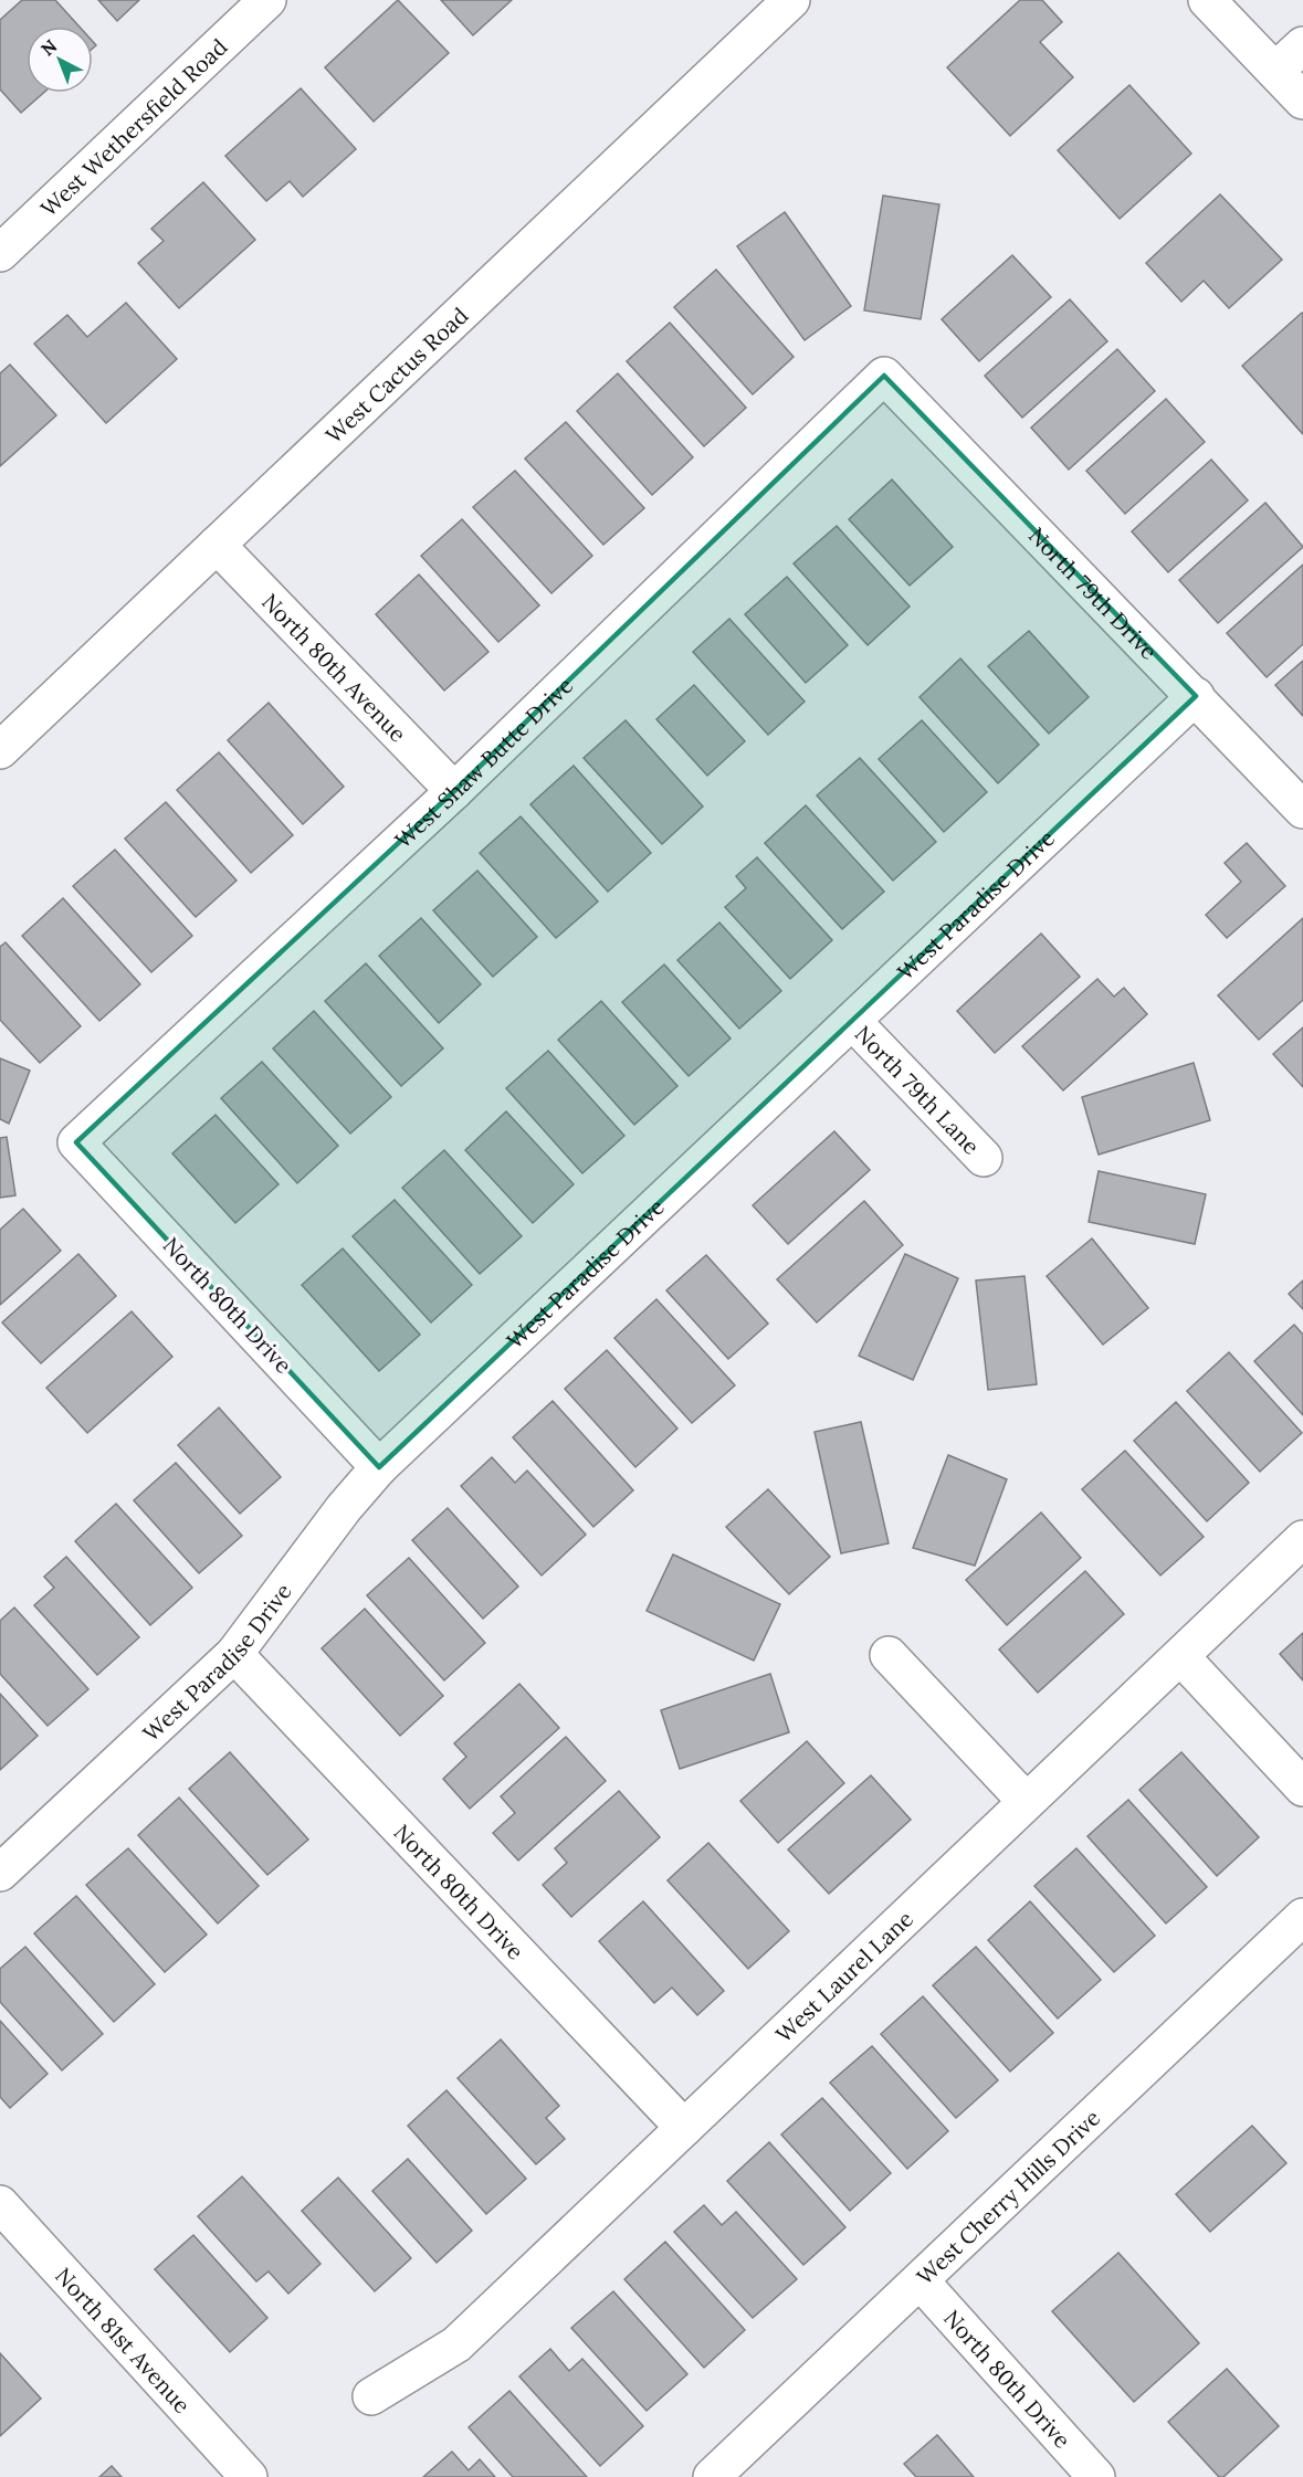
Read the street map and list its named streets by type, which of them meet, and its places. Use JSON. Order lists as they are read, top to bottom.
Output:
{
  "streets": {
    "street": [
      "West Wethersfield Road",
      "West Cactus Road",
      "North 79th Drive",
      "North 80th Avenue",
      "West Shaw Butte Drive",
      "West Paradise Drive",
      "North 79th Lane",
      "North 80th Drive",
      "West Laurel Lane",
      "West Cherry Hills Drive",
      "North 81st Avenue"
    ]
  },
  "crossings": [
    ["West Cactus Road", "North 80th Avenue"],
    ["North 79th Drive", "West Shaw Butte Drive"],
    ["North 79th Drive", "West Paradise Drive"],
    ["North 80th Avenue", "West Shaw Butte Drive"],
    ["West Shaw Butte Drive", "North 80th Drive"],
    ["West Paradise Drive", "North 79th Lane"],
    ["West Paradise Drive", "North 80th Drive"],
    ["North 80th Drive", "West Laurel Lane"],
    ["North 80th Drive", "West Cherry Hills Drive"]
  ],
  "north": "top left"
}
